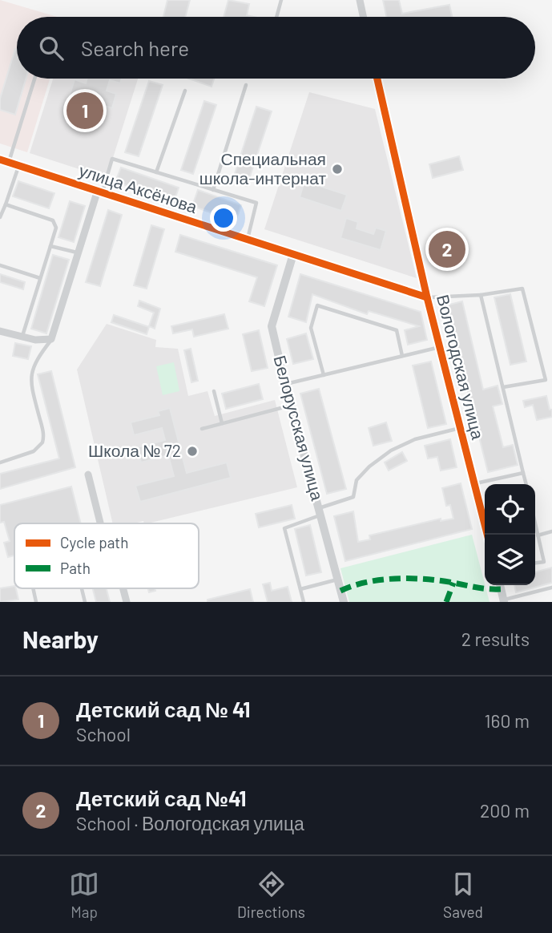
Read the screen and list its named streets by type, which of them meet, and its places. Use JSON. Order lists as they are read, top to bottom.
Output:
{
  "streets": {
    "street": ["улица Аксёнова", "Вологодская улица", "Белорусская улица"]
  },
  "crossings": [
    ["улица Аксёнова", "Вологодская улица"],
    ["улица Аксёнова", "Белорусская улица"]
  ],
  "places": ["Специальная школа-интернат", "Школа № 72"],
  "legend": ["Cycle path", "Path"],
  "page": {
    "search": "Search here",
    "pins": ["1", "2"],
    "heading": ["Nearby", "2 results"],
    "list": [
      {
        "mark": "1",
        "name": "Детский сад № 41",
        "note": "School",
        "value": "160 m"
      },
      {
        "mark": "2",
        "name": "Детский сад №41",
        "note": "School · Вологодская улица",
        "value": "200 m"
      }
    ],
    "nav": ["Map", "Directions", "Saved"]
  }
}
